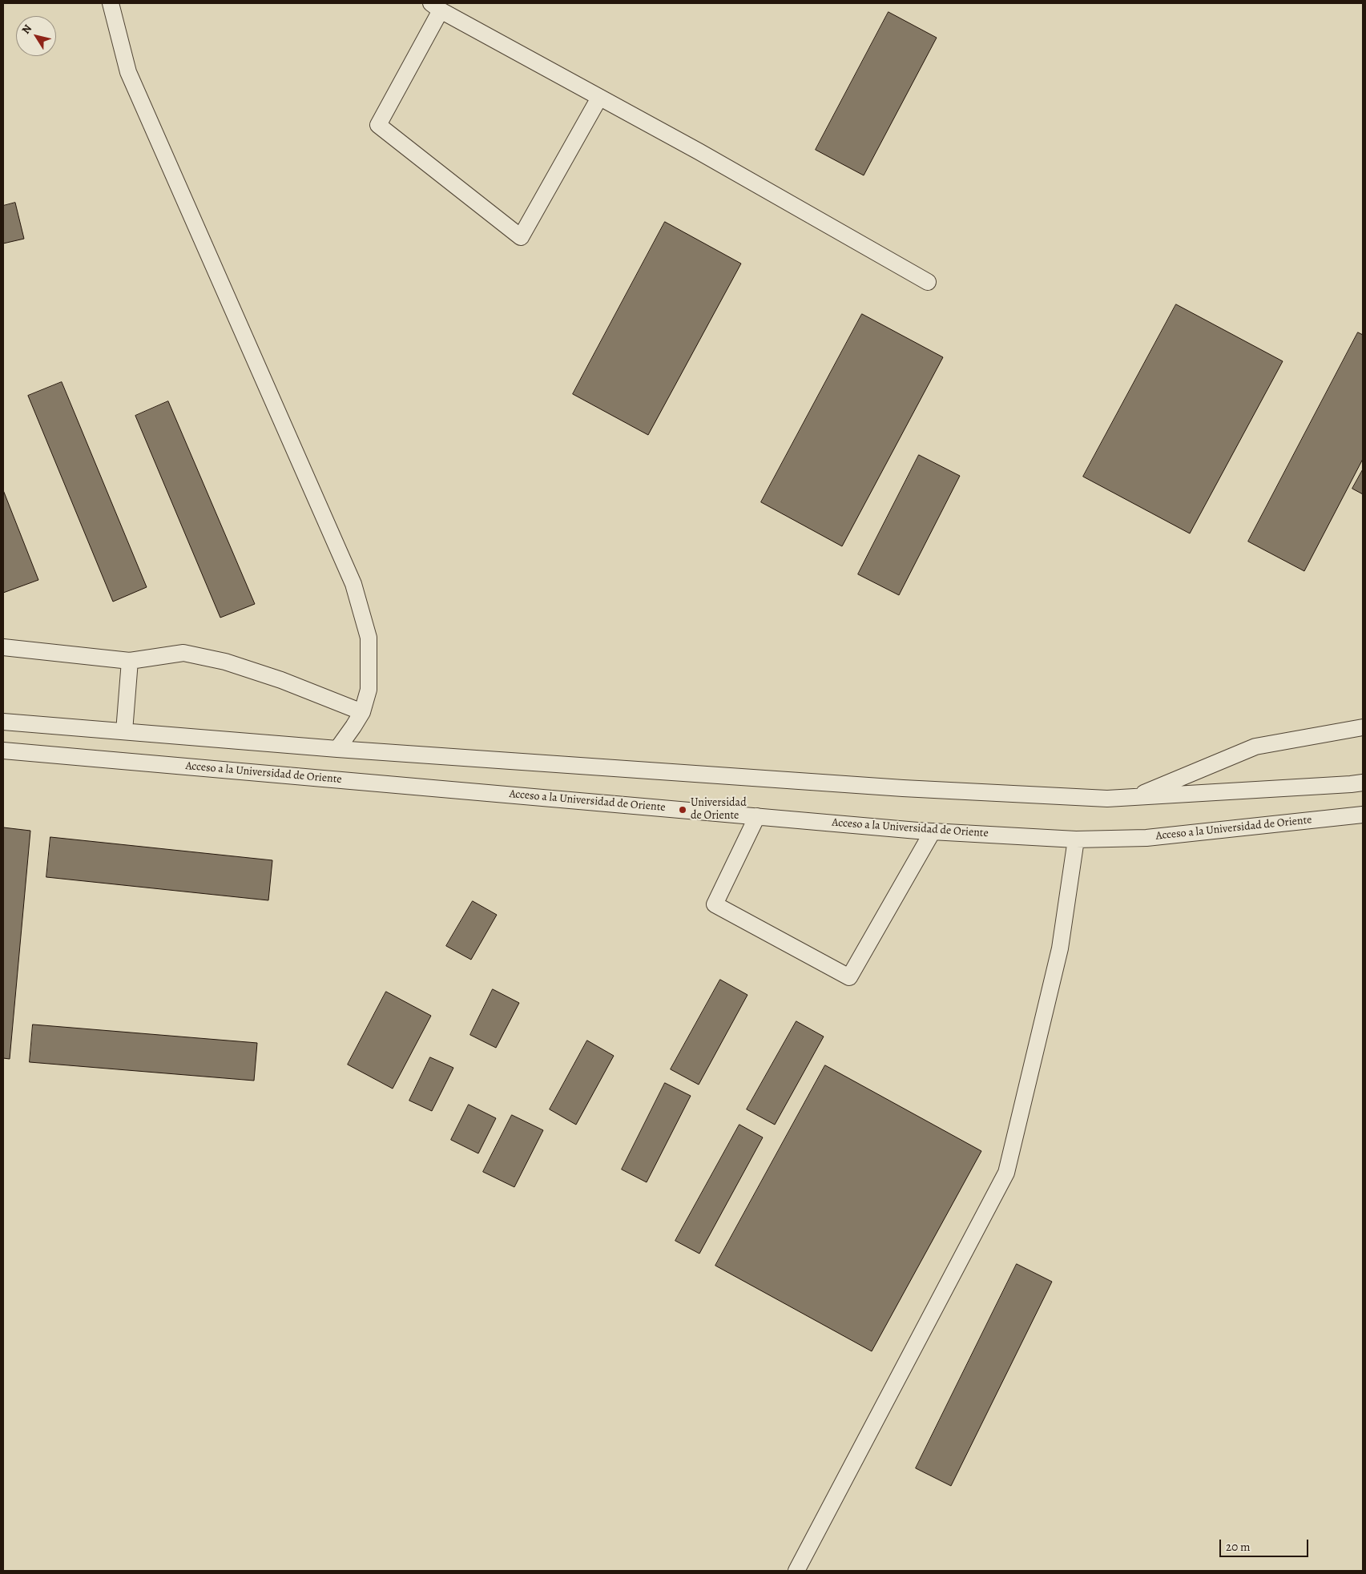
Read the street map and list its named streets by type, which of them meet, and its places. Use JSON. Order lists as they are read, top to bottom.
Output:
{
  "streets": {
    "lane": ["Acceso a la Universidad de Oriente"]
  },
  "places": ["Universidad de Oriente"],
  "scale_bar": "20 m",
  "north": "top left"
}
